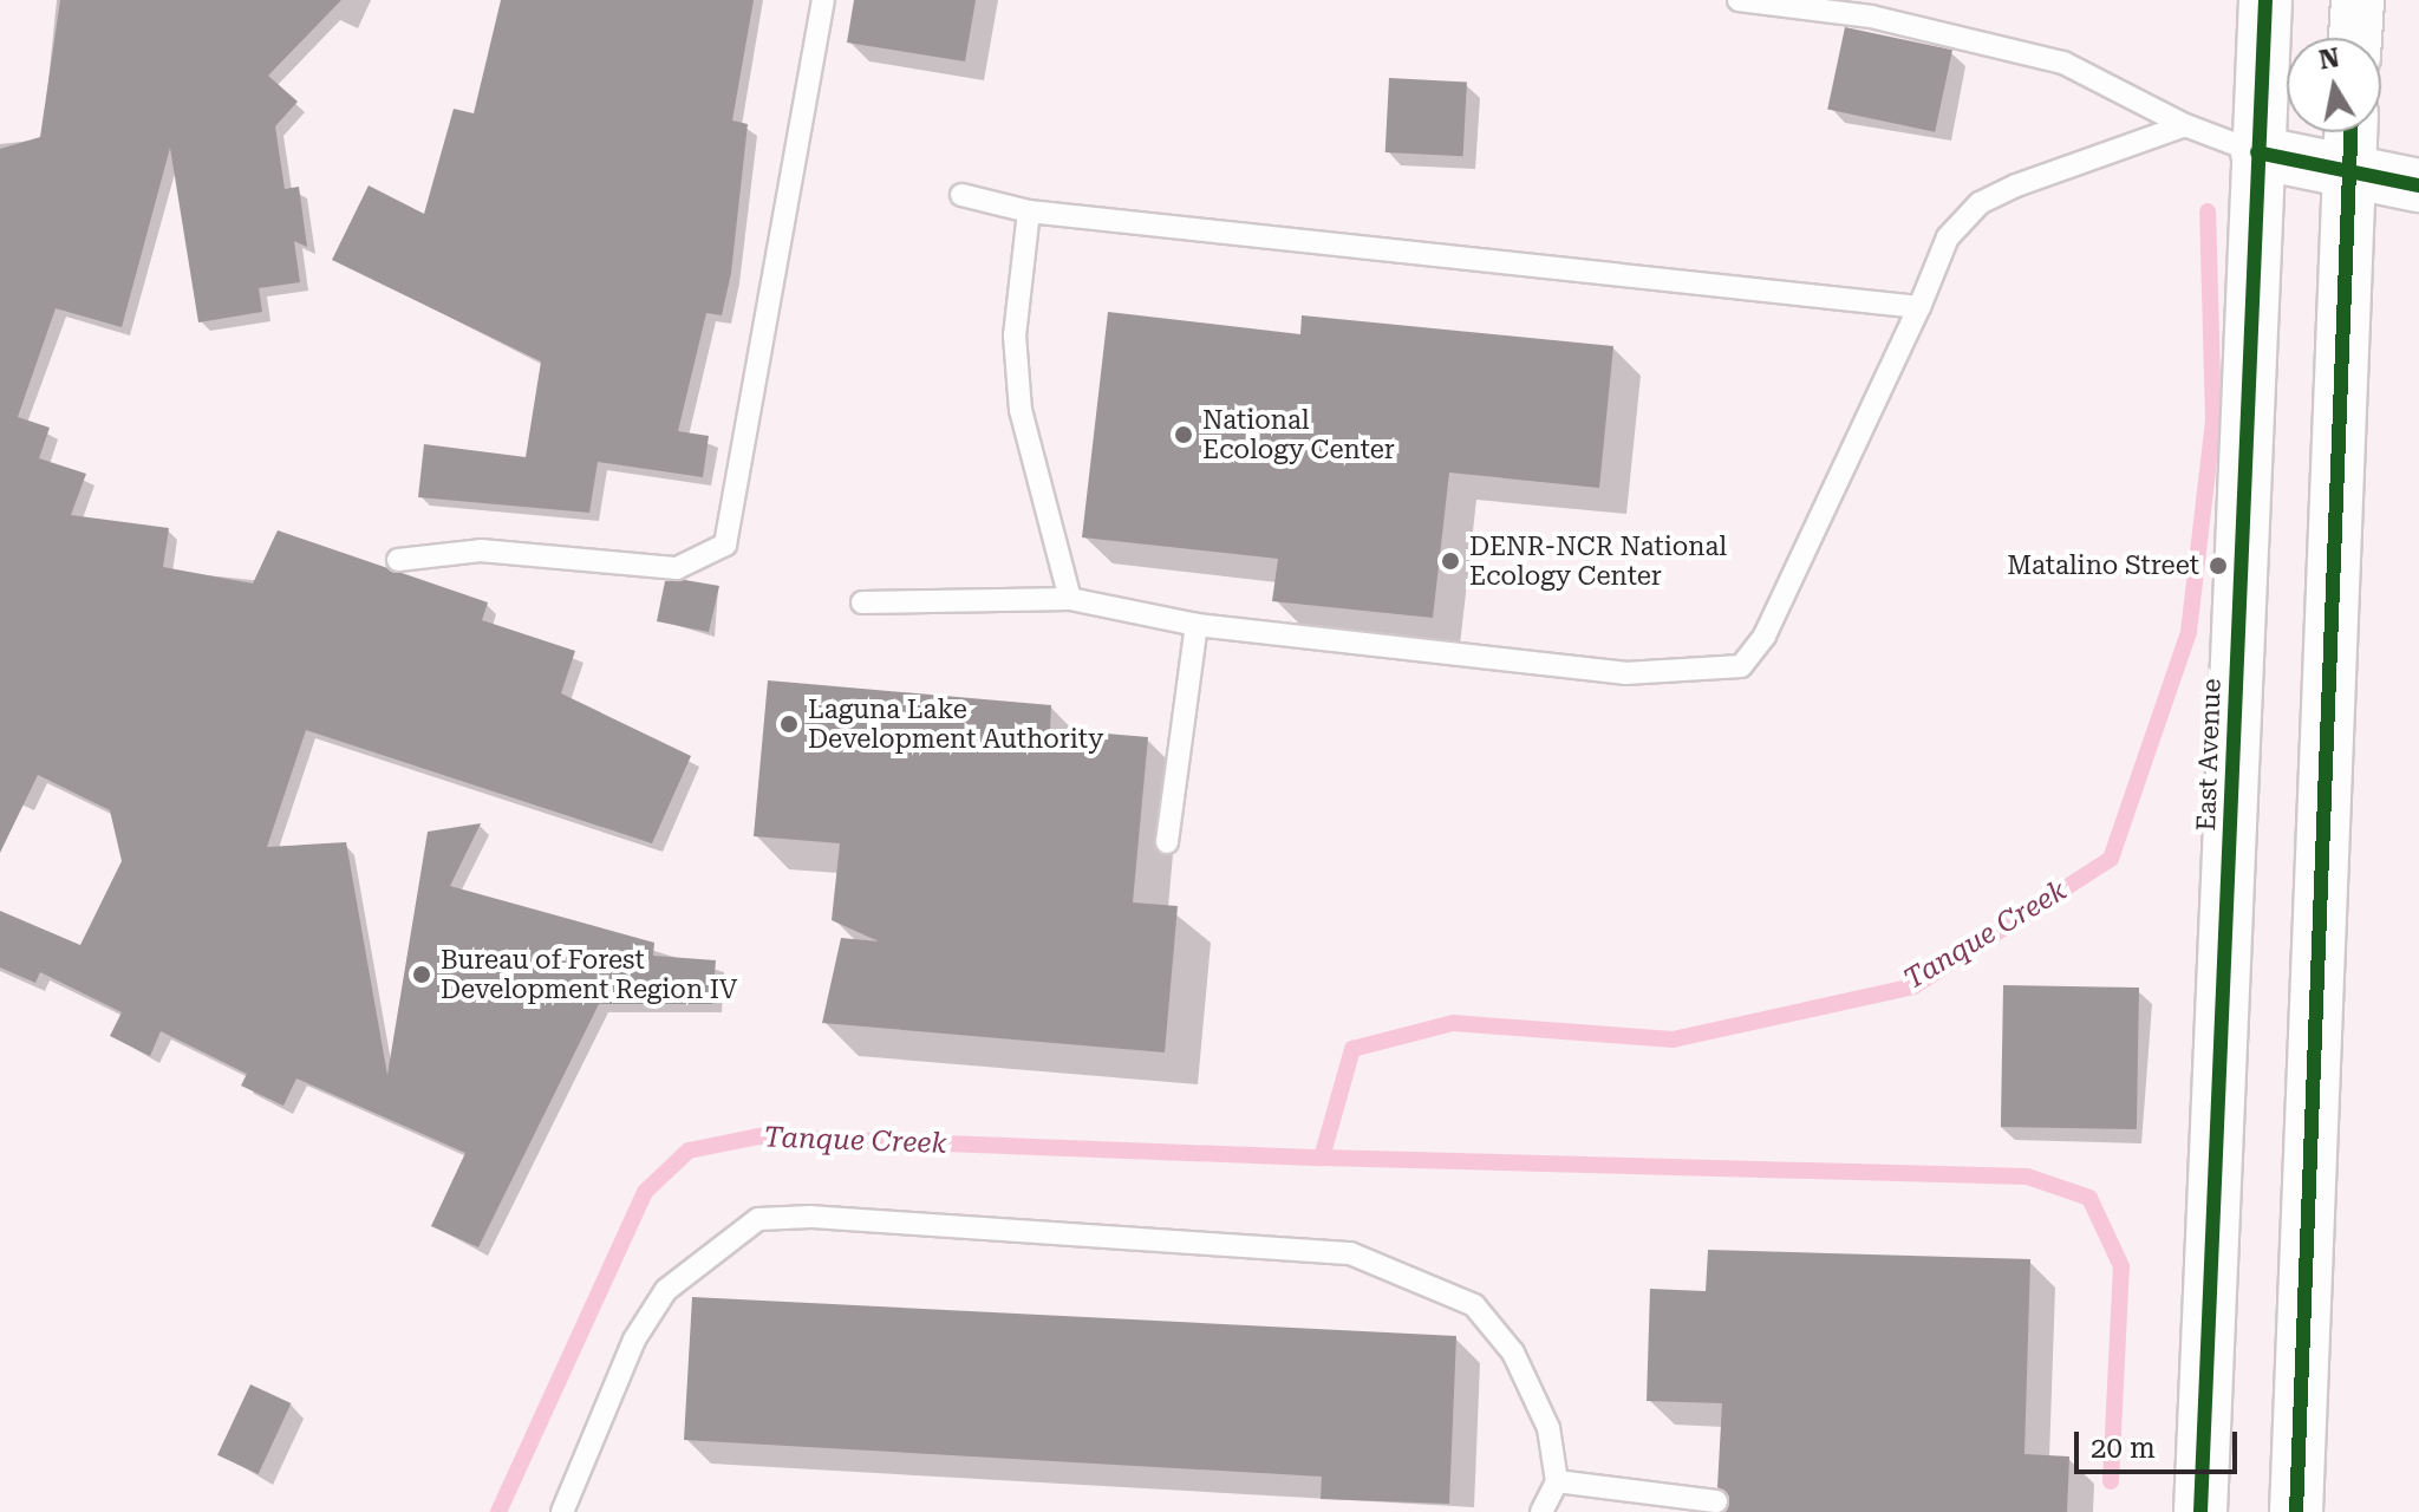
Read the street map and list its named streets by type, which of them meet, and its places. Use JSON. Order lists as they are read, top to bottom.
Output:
{
  "streets": {
    "main road": ["East Avenue"]
  },
  "water": ["Tanque Creek"],
  "places": [
    "National Ecology Center",
    "DENR-NCR National Ecology Center",
    "Matalino Street",
    "Laguna Lake Development Authority",
    "Bureau of Forest Development Region IV"
  ],
  "scale_bar": "20 m",
  "north": "top"
}
